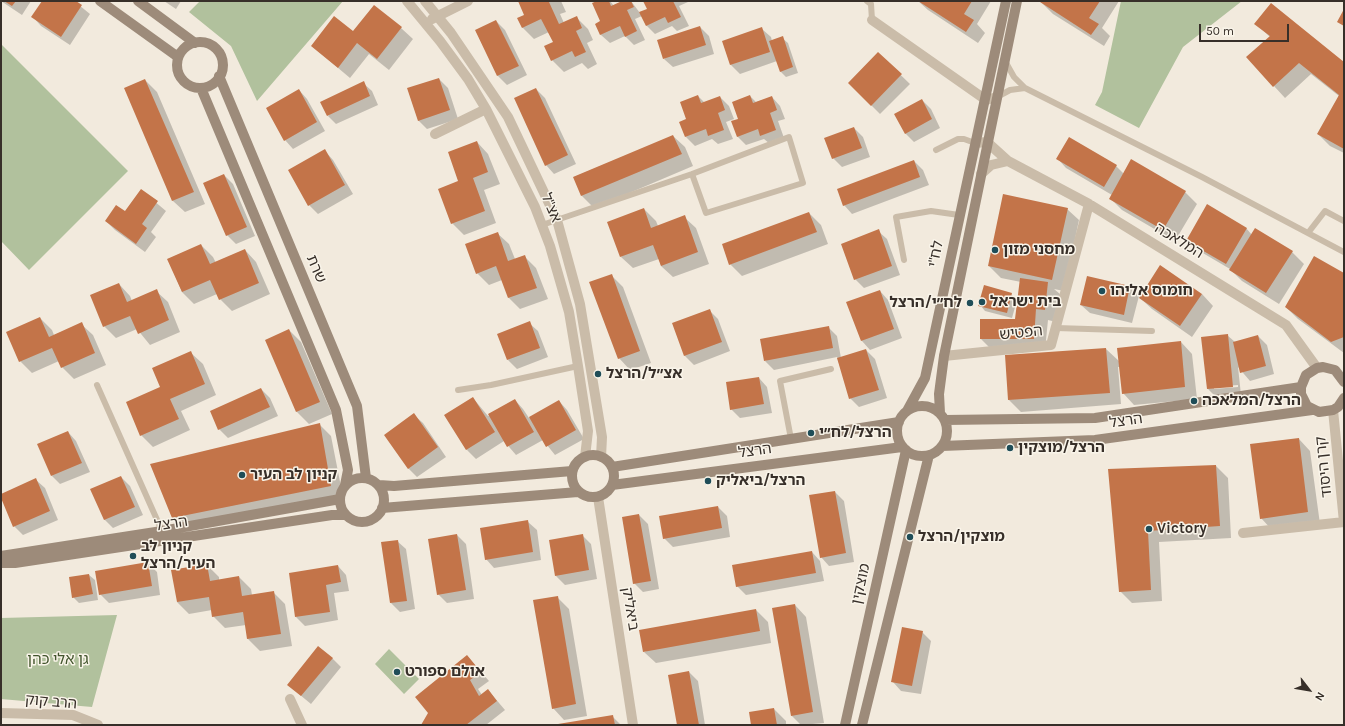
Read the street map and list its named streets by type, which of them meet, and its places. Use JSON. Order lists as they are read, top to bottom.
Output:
{
  "streets": {
    "street": [
      "אצ\"ל",
      "המלאכה",
      "לח\"י",
      "שרת",
      "הפטיש",
      "הרצל",
      "קרן היסוד",
      "מוצקין",
      "ביאליק",
      "הרב קוק"
    ]
  },
  "crossings": [
    ["אצ\"ל", "הרצל"],
    ["אצ\"ל", "ביאליק"],
    ["המלאכה", "לח\"י"],
    ["המלאכה", "הפטיש"],
    ["לח\"י", "הפטיש"],
    ["לח\"י", "הרצל"],
    ["לח\"י", "מוצקין"],
    ["שרת", "הרצל"],
    ["הרצל", "קרן היסוד"],
    ["הרצל", "מוצקין"],
    ["הרצל", "ביאליק"]
  ],
  "parks": ["גן אלי כהן"],
  "places": [
    "מחסני מזון",
    "חומוס אליהו",
    "בית ישראל",
    "לח״י/הרצל",
    "אצ״ל/הרצל",
    "הרצל/המלאכה",
    "הרצל/לח״י",
    "הרצל/מוצקין",
    "קניון לב העיר",
    "הרצל/ביאליק",
    "Victory",
    "מוצקין/הרצל",
    "קניון לב העיר/הרצל",
    "אולם ספורט"
  ],
  "scale_bar": "50 m",
  "north": "bottom right"
}
